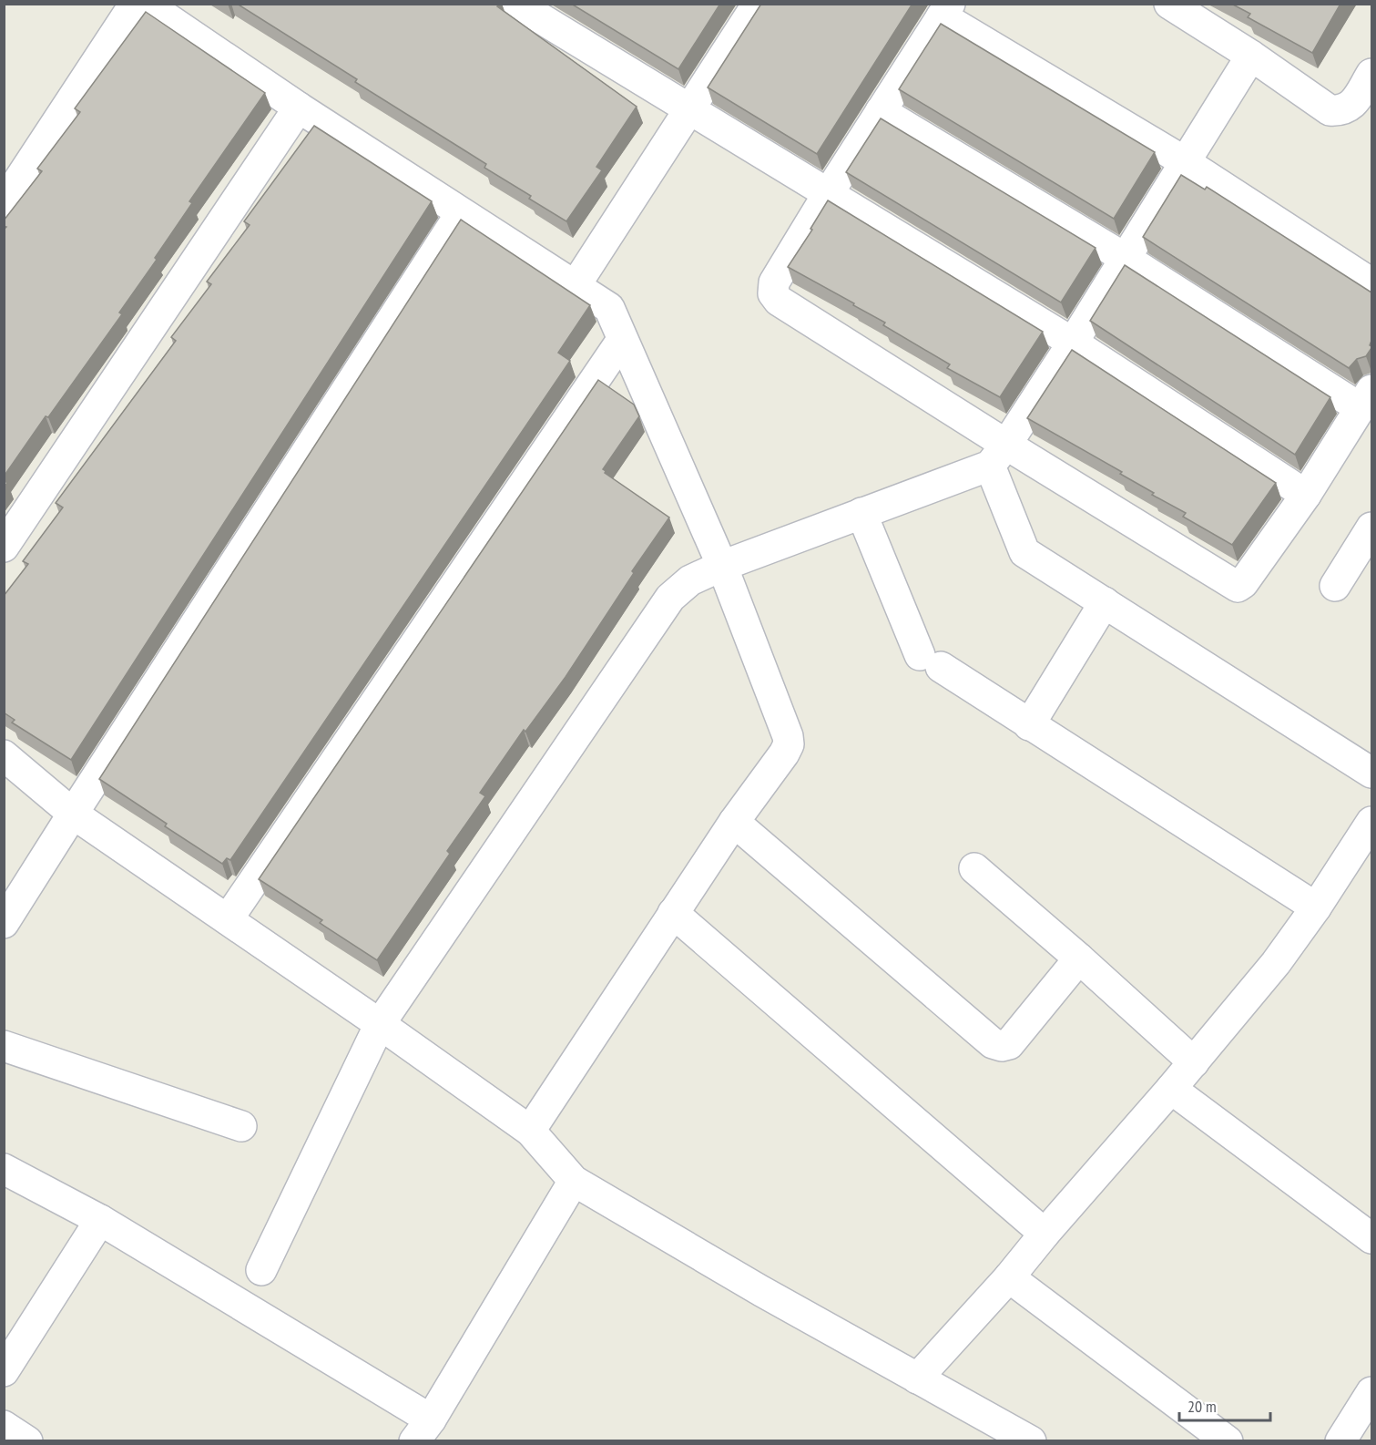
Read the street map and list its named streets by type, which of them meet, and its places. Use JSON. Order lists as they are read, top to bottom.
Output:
{
  "scale_bar": "20 m"
}
